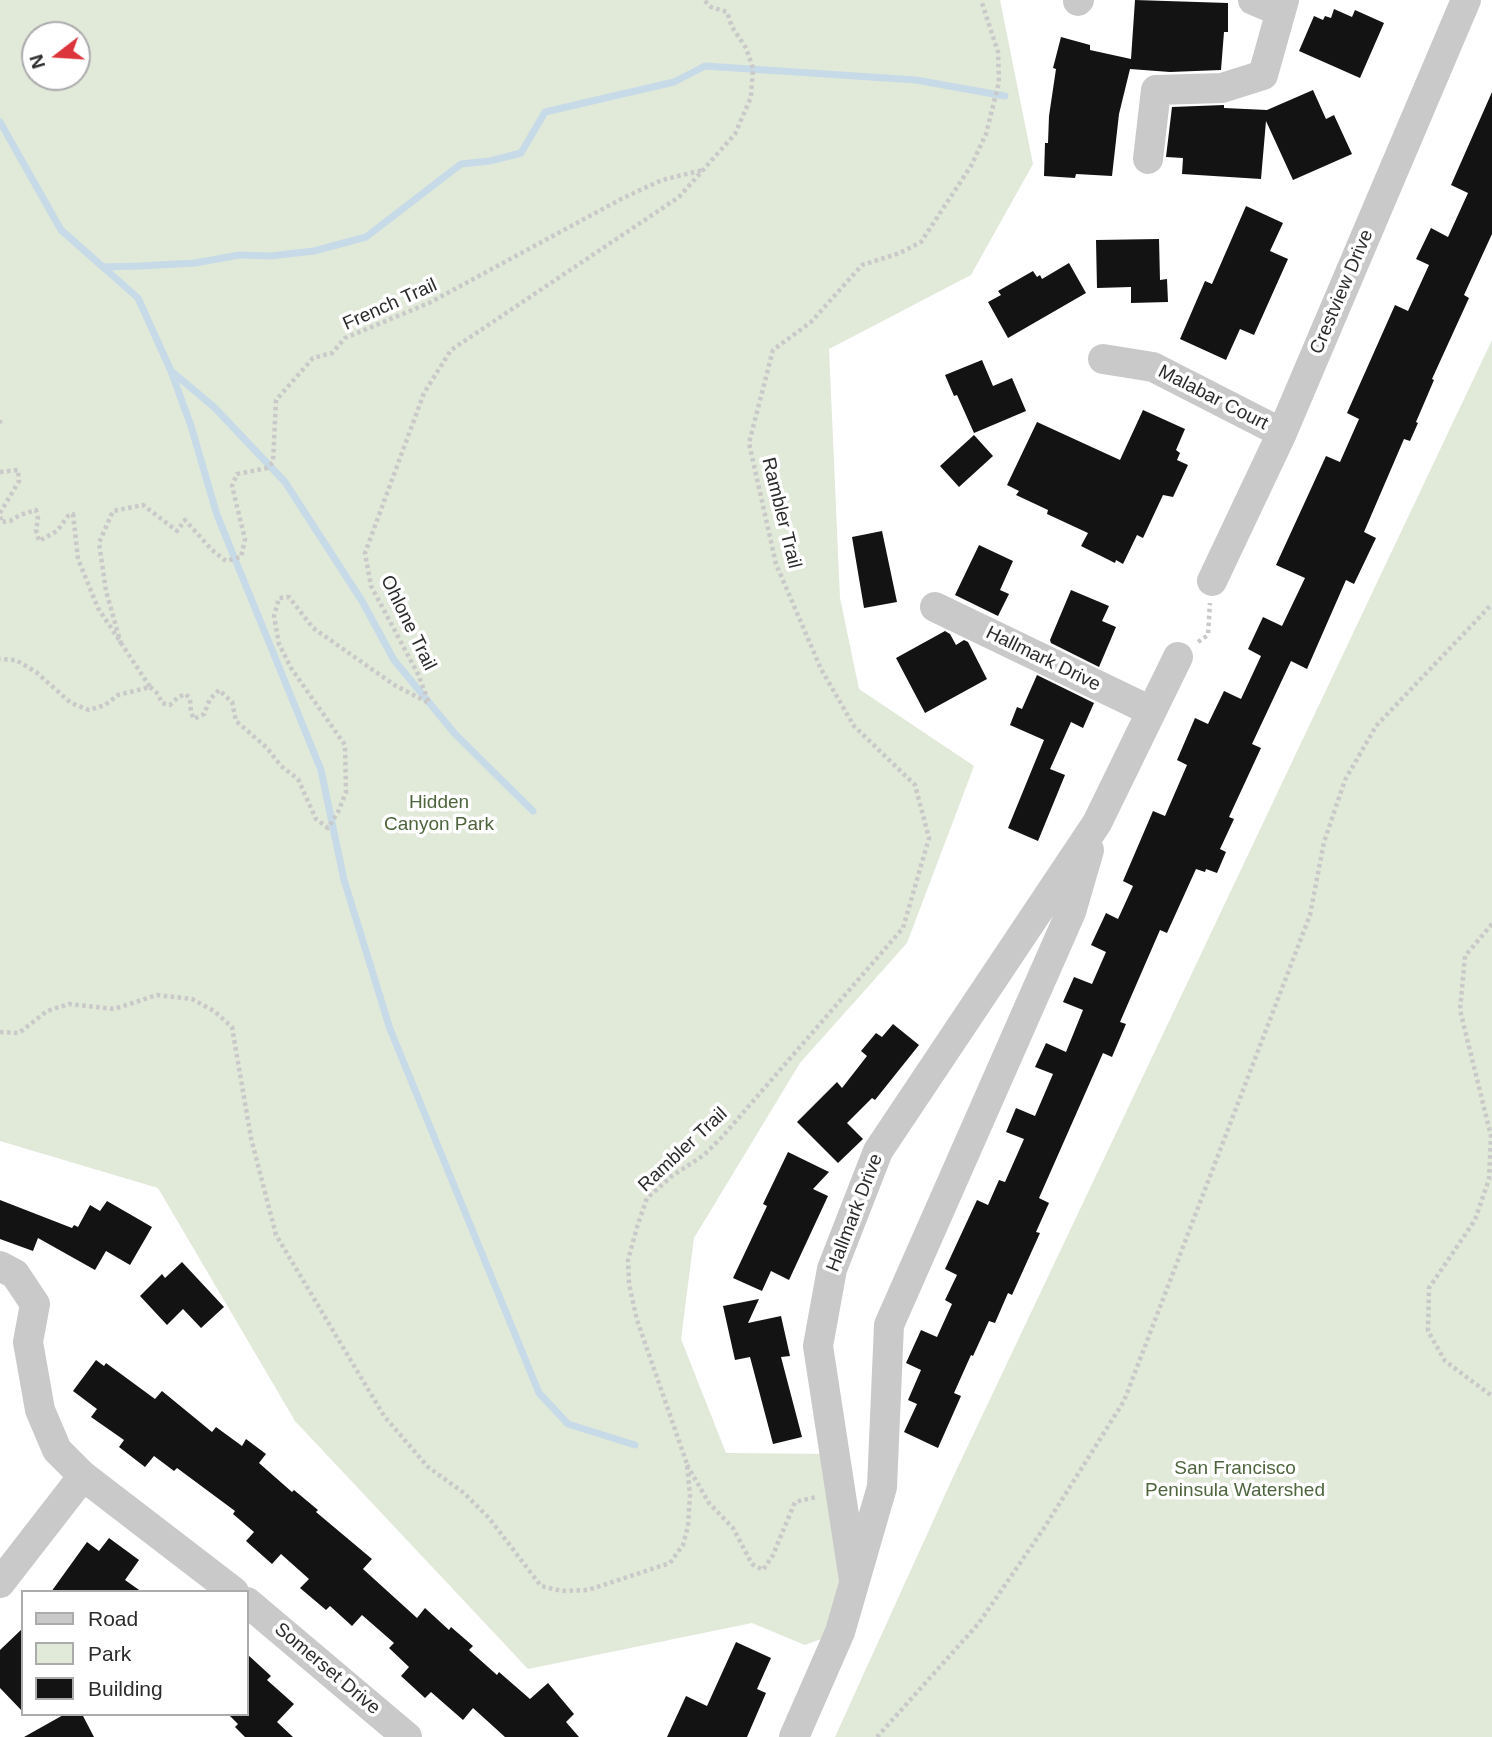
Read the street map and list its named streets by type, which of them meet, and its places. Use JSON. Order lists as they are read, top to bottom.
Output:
{
  "streets": {
    "street": [
      "Crestview Drive",
      "Malabar Court",
      "Hallmark Drive",
      "Somerset Drive"
    ],
    "path": ["French Trail", "Rambler Trail", "Ohlone Trail"]
  },
  "crossings": [
    ["Crestview Drive", "Malabar Court"],
    ["French Trail", "Ohlone Trail"]
  ],
  "parks": ["Hidden Canyon Park", "San Francisco Peninsula Watershed"],
  "legend": ["Road", "Park", "Building"],
  "north": "left"
}
